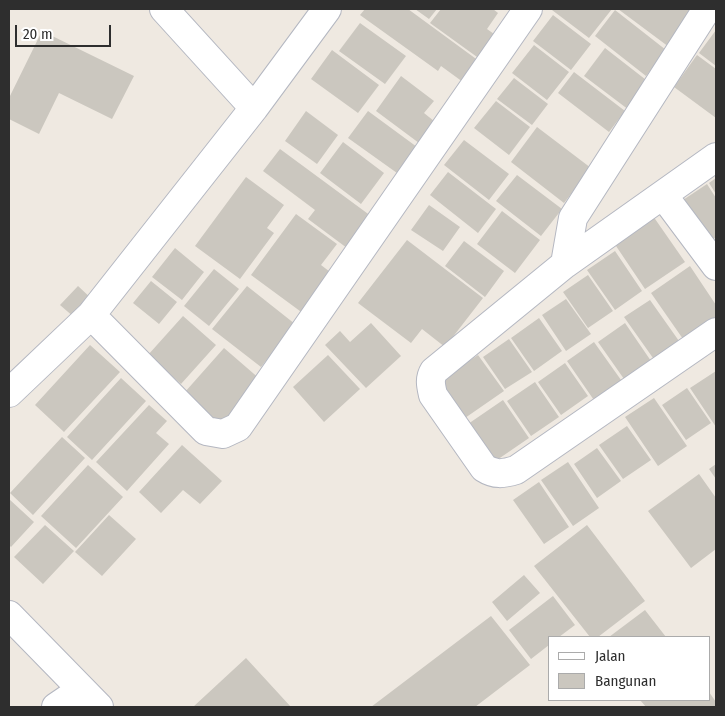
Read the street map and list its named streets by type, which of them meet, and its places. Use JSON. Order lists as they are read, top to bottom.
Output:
{
  "legend": ["Jalan", "Bangunan"],
  "scale_bar": "20 m"
}
